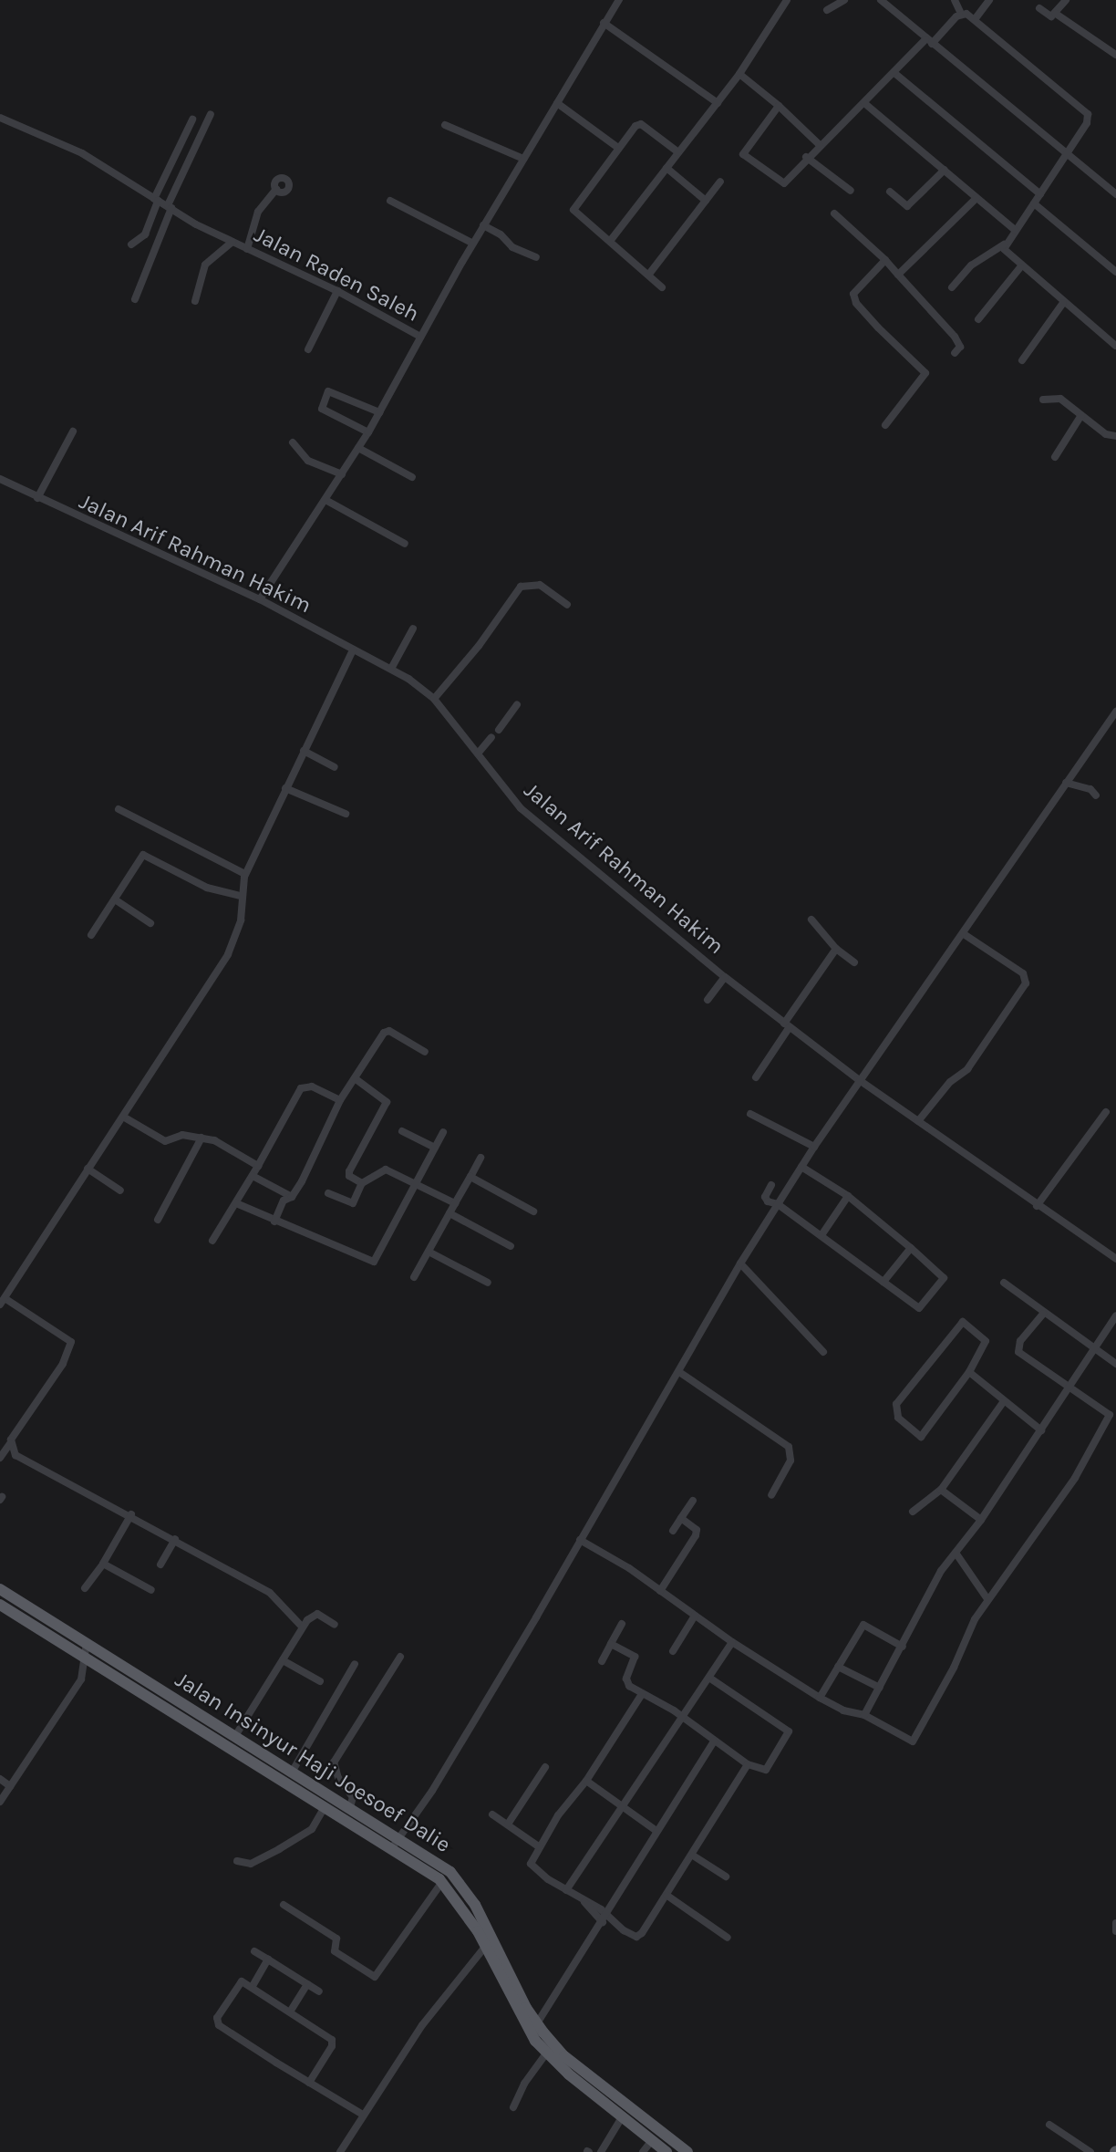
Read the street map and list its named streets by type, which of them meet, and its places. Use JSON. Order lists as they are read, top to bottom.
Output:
{
  "streets": {
    "main road": ["Jalan Insinyur Haji Joesoef Dalie"],
    "street": ["Jalan Raden Saleh", "Jalan Arif Rahman Hakim"]
  },
  "crossings": [
    ["Jalan Raden Saleh", "Jalan Arif Rahman Hakim"]
  ]
}
